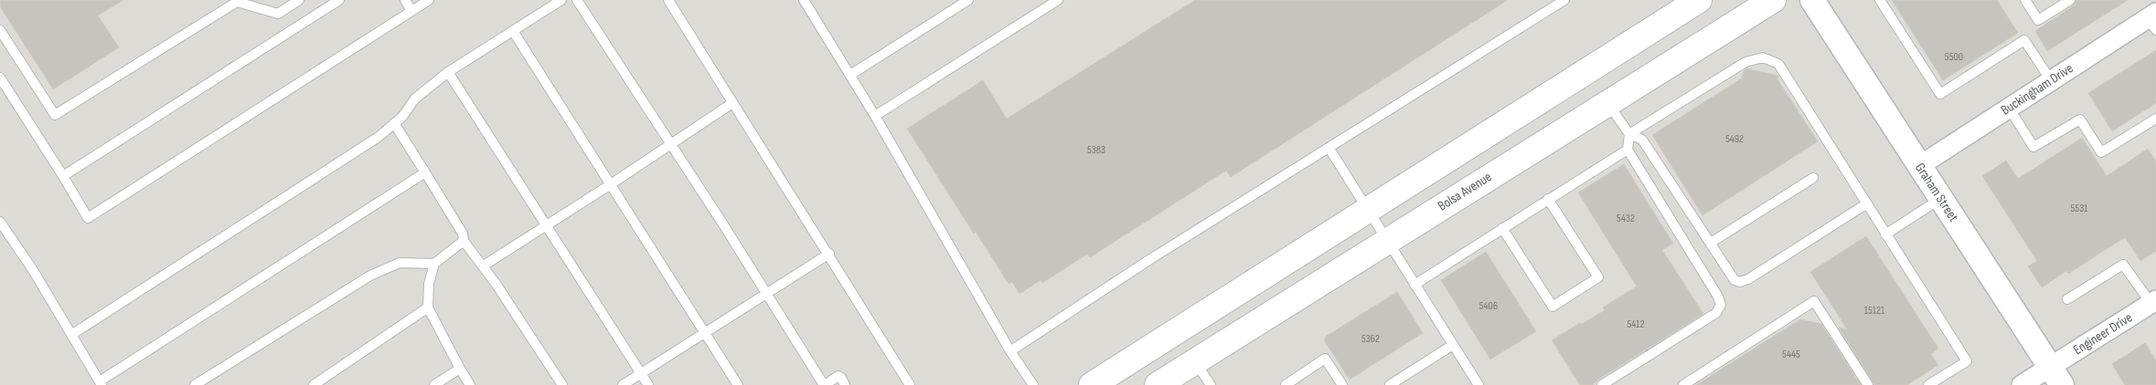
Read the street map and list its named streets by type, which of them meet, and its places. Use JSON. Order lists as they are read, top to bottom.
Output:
{
  "streets": {
    "main road": ["Bolsa Avenue"],
    "street": ["Buckingham Drive", "Graham Street", "Engineer Drive"]
  },
  "crossings": [
    ["Buckingham Drive", "Graham Street"],
    ["Graham Street", "Engineer Drive"]
  ],
  "house_numbers": [
    "5500",
    "5492",
    "5383",
    "5531",
    "5432",
    "5406",
    "15121",
    "5412",
    "5362",
    "5445"
  ]
}
